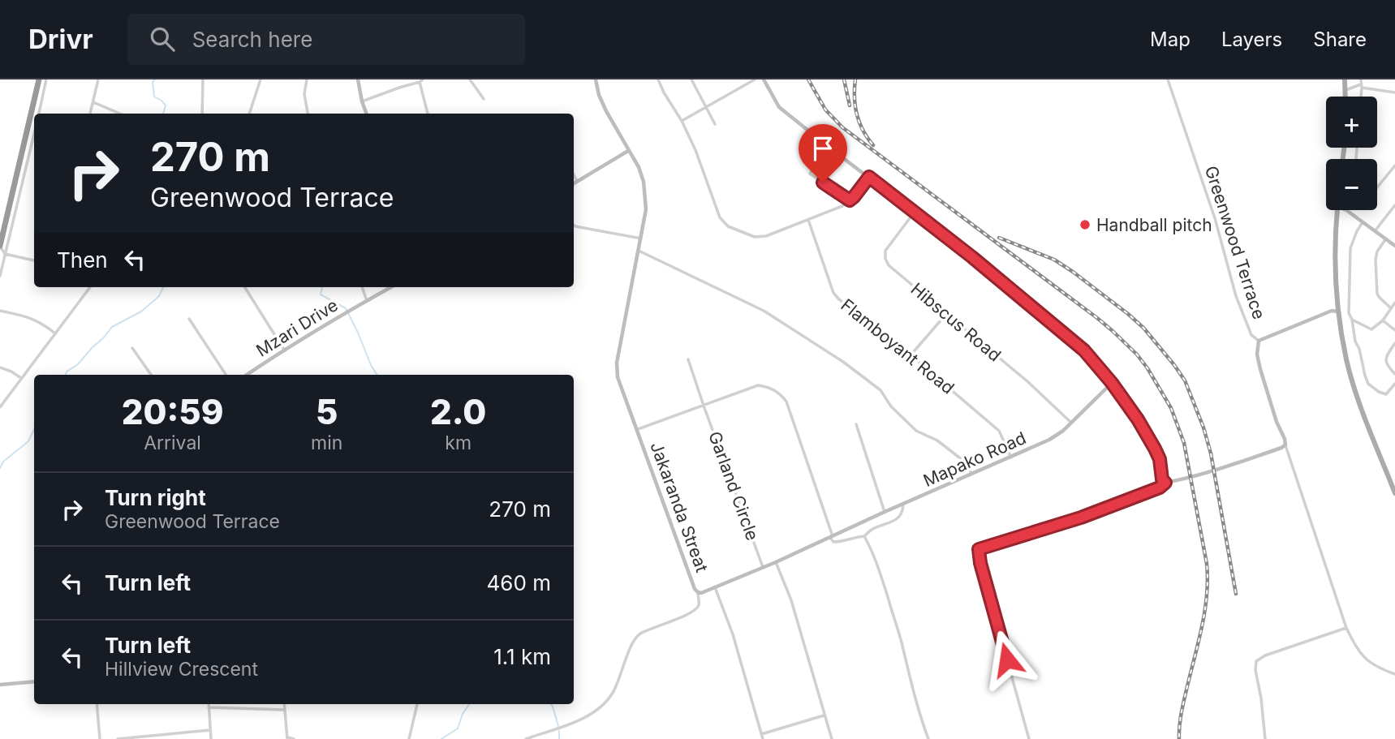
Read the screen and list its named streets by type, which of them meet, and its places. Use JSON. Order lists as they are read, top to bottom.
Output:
{
  "streets": {
    "street": [
      "Greenwood Terrace",
      "Hibscus Road",
      "Mzari Drive",
      "Flamboyant Road",
      "Mapako Road",
      "Garland Circle",
      "Jakaranda Streat"
    ]
  },
  "crossings": [
    ["Hibscus Road", "Mapako Road"],
    ["Flamboyant Road", "Mapako Road"],
    ["Mapako Road", "Garland Circle"],
    ["Mapako Road", "Jakaranda Streat"]
  ],
  "places": ["Handball pitch"],
  "page": {
    "header": "Drivr",
    "search": "Search here",
    "nav": ["Map", "Layers", "Share"],
    "map_buttons": ["+", "−"],
    "turn": ["270 m", "Greenwood Terrace"],
    "then": "Then",
    "eta": [
      "20:59",
      "Arrival",
      "5",
      "min",
      "2.0",
      "km"
    ],
    "list": [
      {
        "name": "Turn right",
        "note": "Greenwood Terrace",
        "value": "270 m"
      },
      {
        "name": "Turn left",
        "value": "460 m"
      },
      {
        "name": "Turn left",
        "note": "Hillview Crescent",
        "value": "1.1 km"
      }
    ]
  }
}
